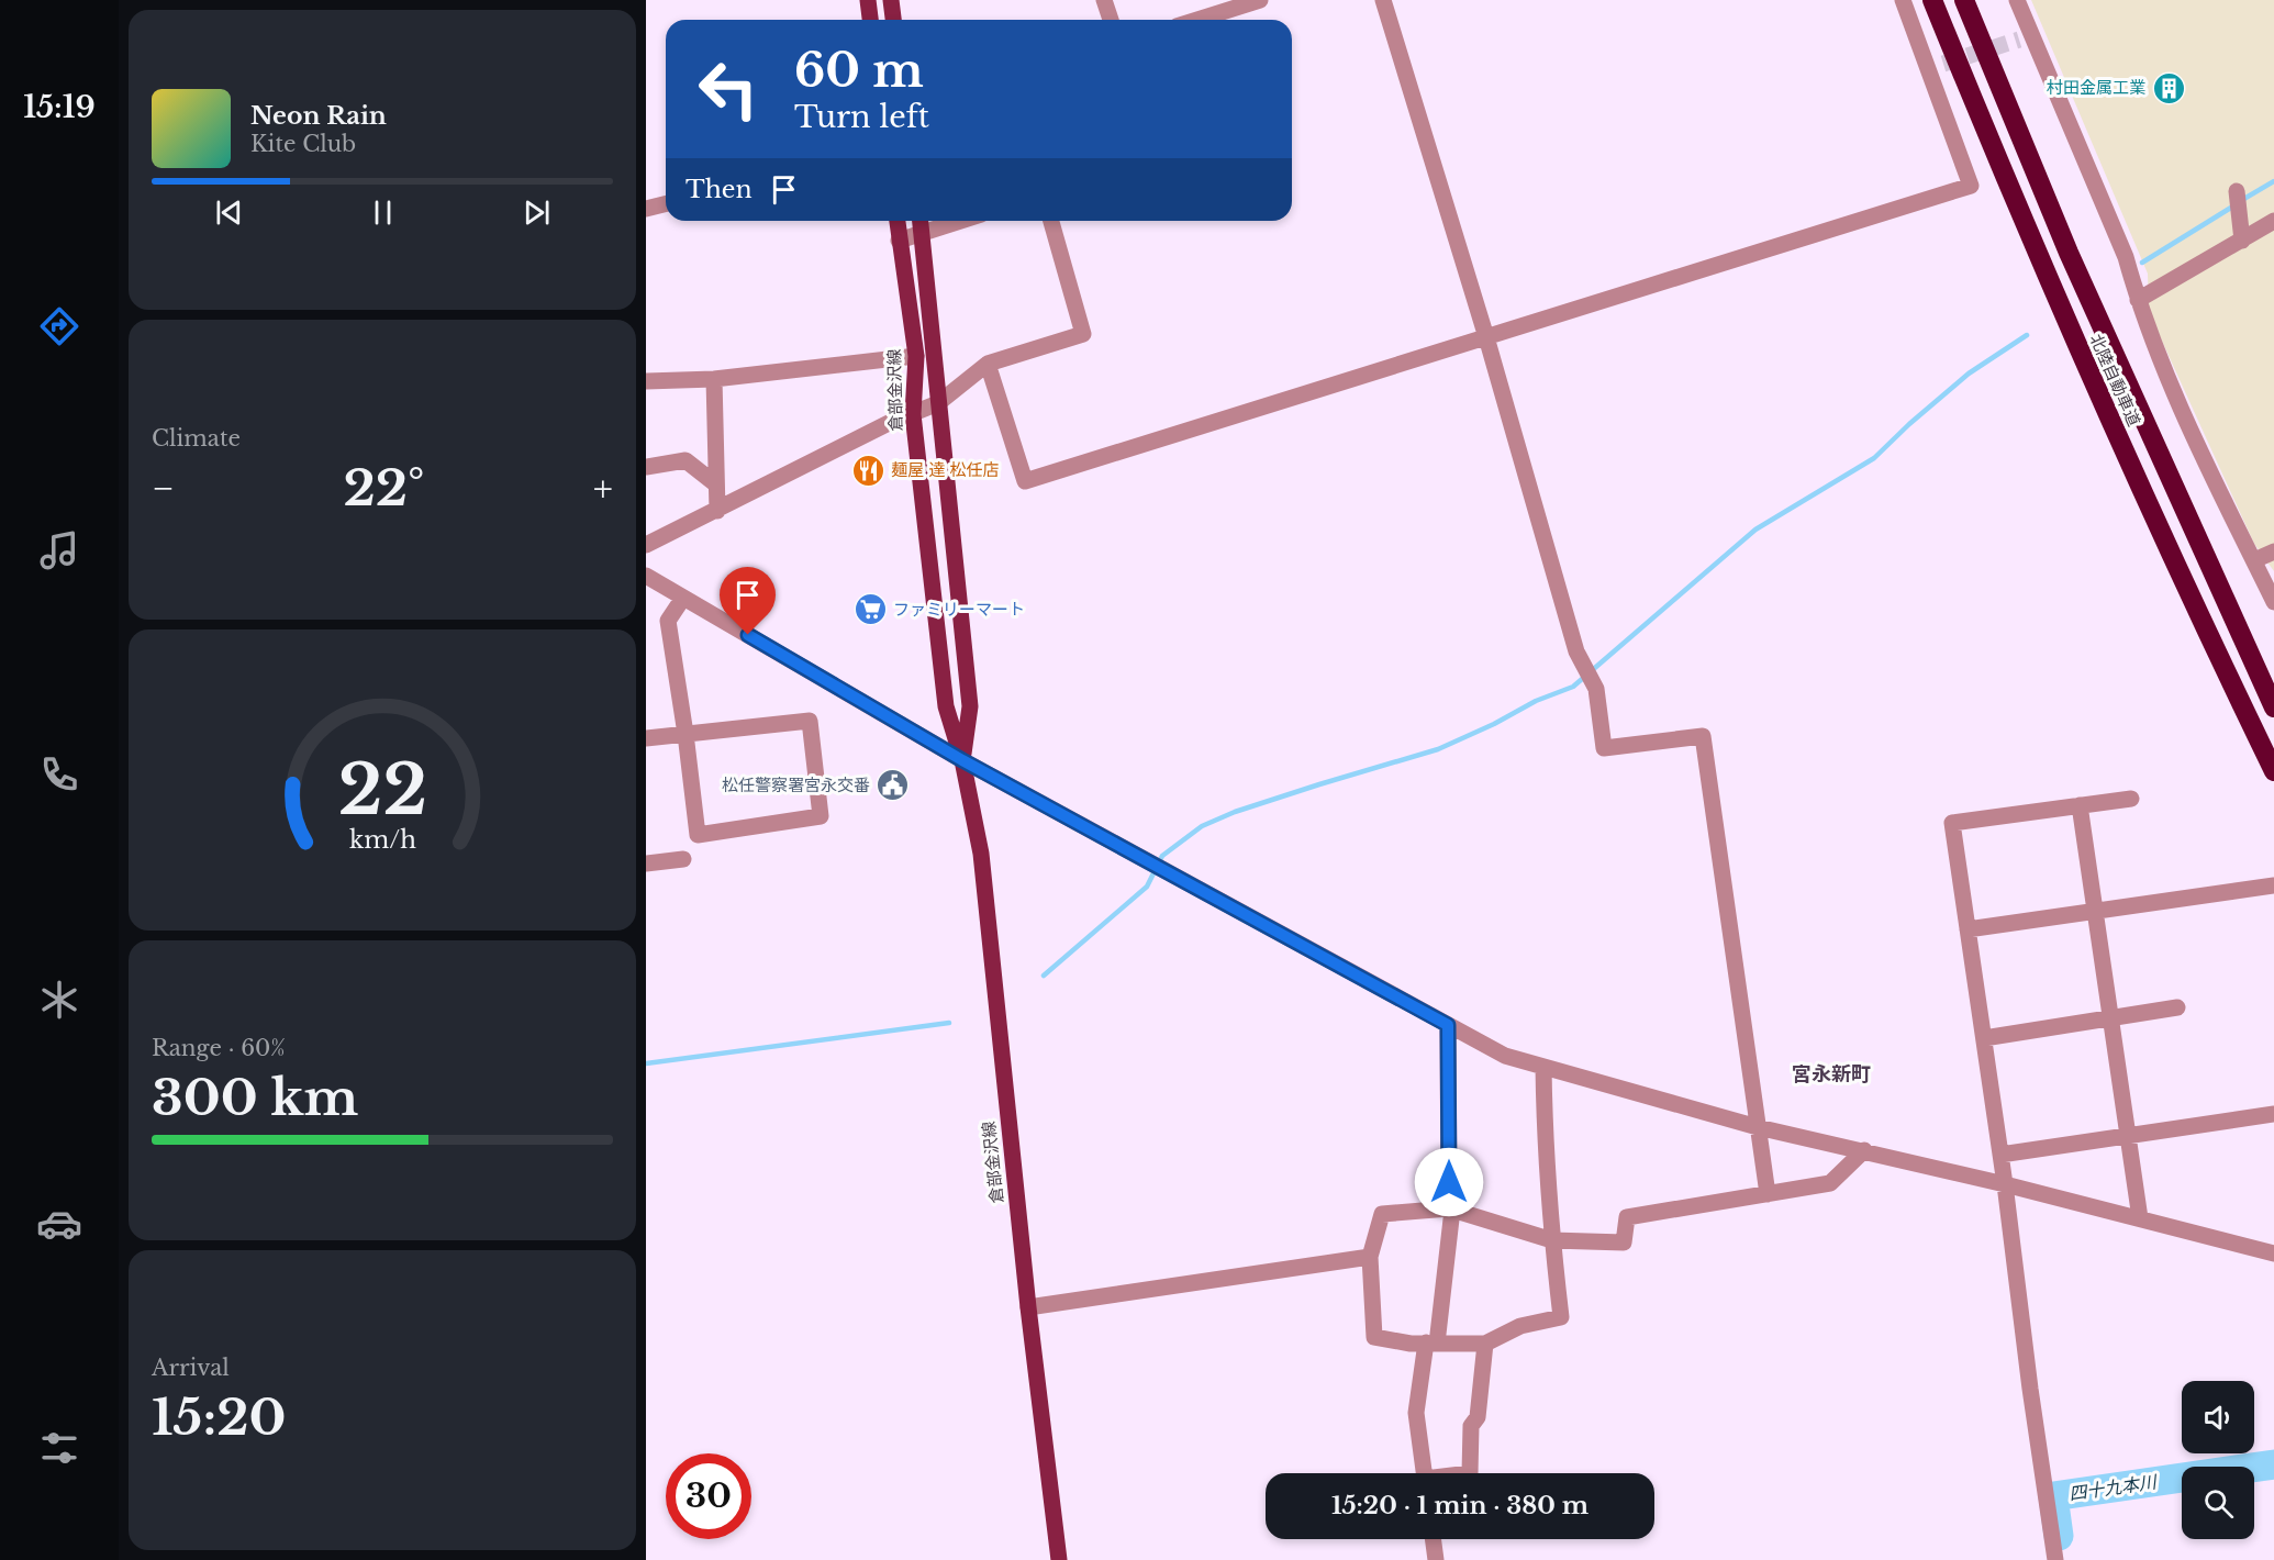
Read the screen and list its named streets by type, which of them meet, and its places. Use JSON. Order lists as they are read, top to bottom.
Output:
{
  "streets": {
    "highway": ["北陸自動車道"],
    "main road": ["倉部金沢線"]
  },
  "districts": ["宮永新町"],
  "water": ["四十九本川"],
  "places": {
    "building": ["村田金属工業"],
    "restaurant": ["麺屋 達 松任店"],
    "supermarket": ["ファミリーマート"],
    "public building": ["松任警察署宮永交番"]
  },
  "page": {
    "tabs": "15:19",
    "turn": ["60 m", "Turn left"],
    "song": ["Neon Rain", "Kite Club"],
    "then": "Then",
    "tile": [
      "Climate",
      ["Range · 60%", "300 km"],
      ["Arrival", "15:20"]
    ],
    "heat": ["−", "22°", "+"],
    "limit": "30",
    "trip": "15:20 · 1 min · 380 m",
    "gauge": ["22", "km/h"]
  }
}
